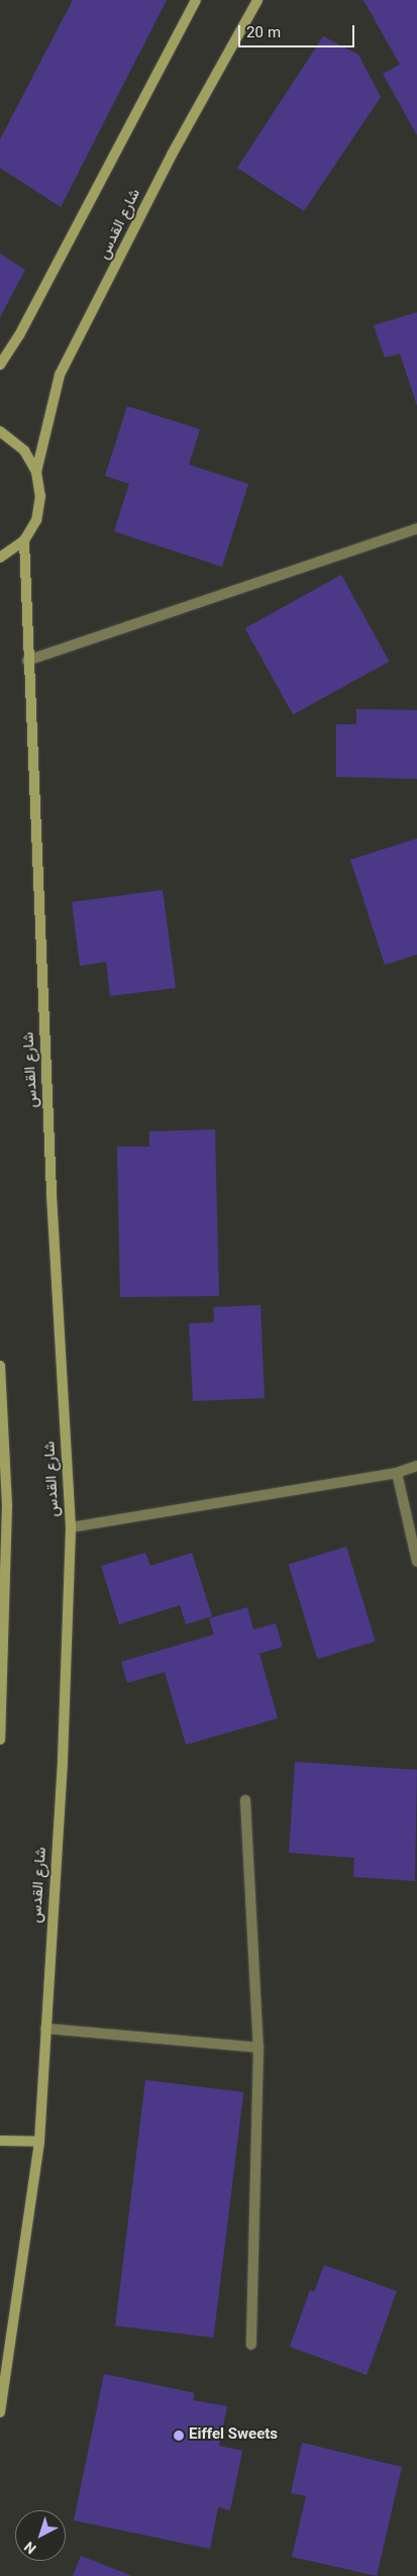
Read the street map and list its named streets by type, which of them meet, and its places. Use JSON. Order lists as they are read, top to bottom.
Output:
{
  "streets": {
    "main road": ["شارع القدس"]
  },
  "places": ["Eiffel Sweets"],
  "scale_bar": "20 m",
  "north": "bottom left"
}
